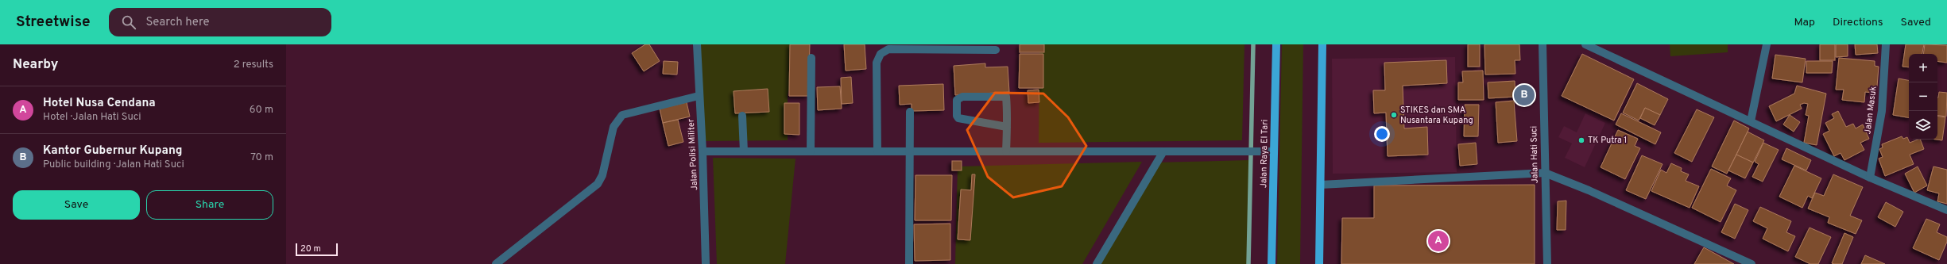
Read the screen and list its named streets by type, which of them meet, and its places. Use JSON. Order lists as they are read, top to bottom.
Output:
{
  "streets": {
    "main road": ["Jalan Raya El Tari"],
    "street": ["Jalan Masuk", "Jalan Polisi Militer", "Jalan Hati Suci"]
  },
  "places": ["STIKES dan SMA Nusantara Kupang", "TK Putra 1"],
  "scale_bar": "20 m",
  "page": {
    "header": "Streetwise",
    "search": "Search here",
    "nav": ["Map", "Directions", "Saved"],
    "heading": ["Nearby", "2 results"],
    "map_buttons": ["+", "−"],
    "pins": ["B", "A"],
    "list": [
      {
        "mark": "A",
        "name": "Hotel Nusa Cendana",
        "note": "Hotel · Jalan Hati Suci",
        "value": "60 m"
      },
      {
        "mark": "B",
        "name": "Kantor Gubernur Kupang",
        "note": "Public building · Jalan Hati Suci",
        "value": "70 m"
      }
    ],
    "buttons": ["Save", "Share"],
    "scale": "20 m"
  }
}
